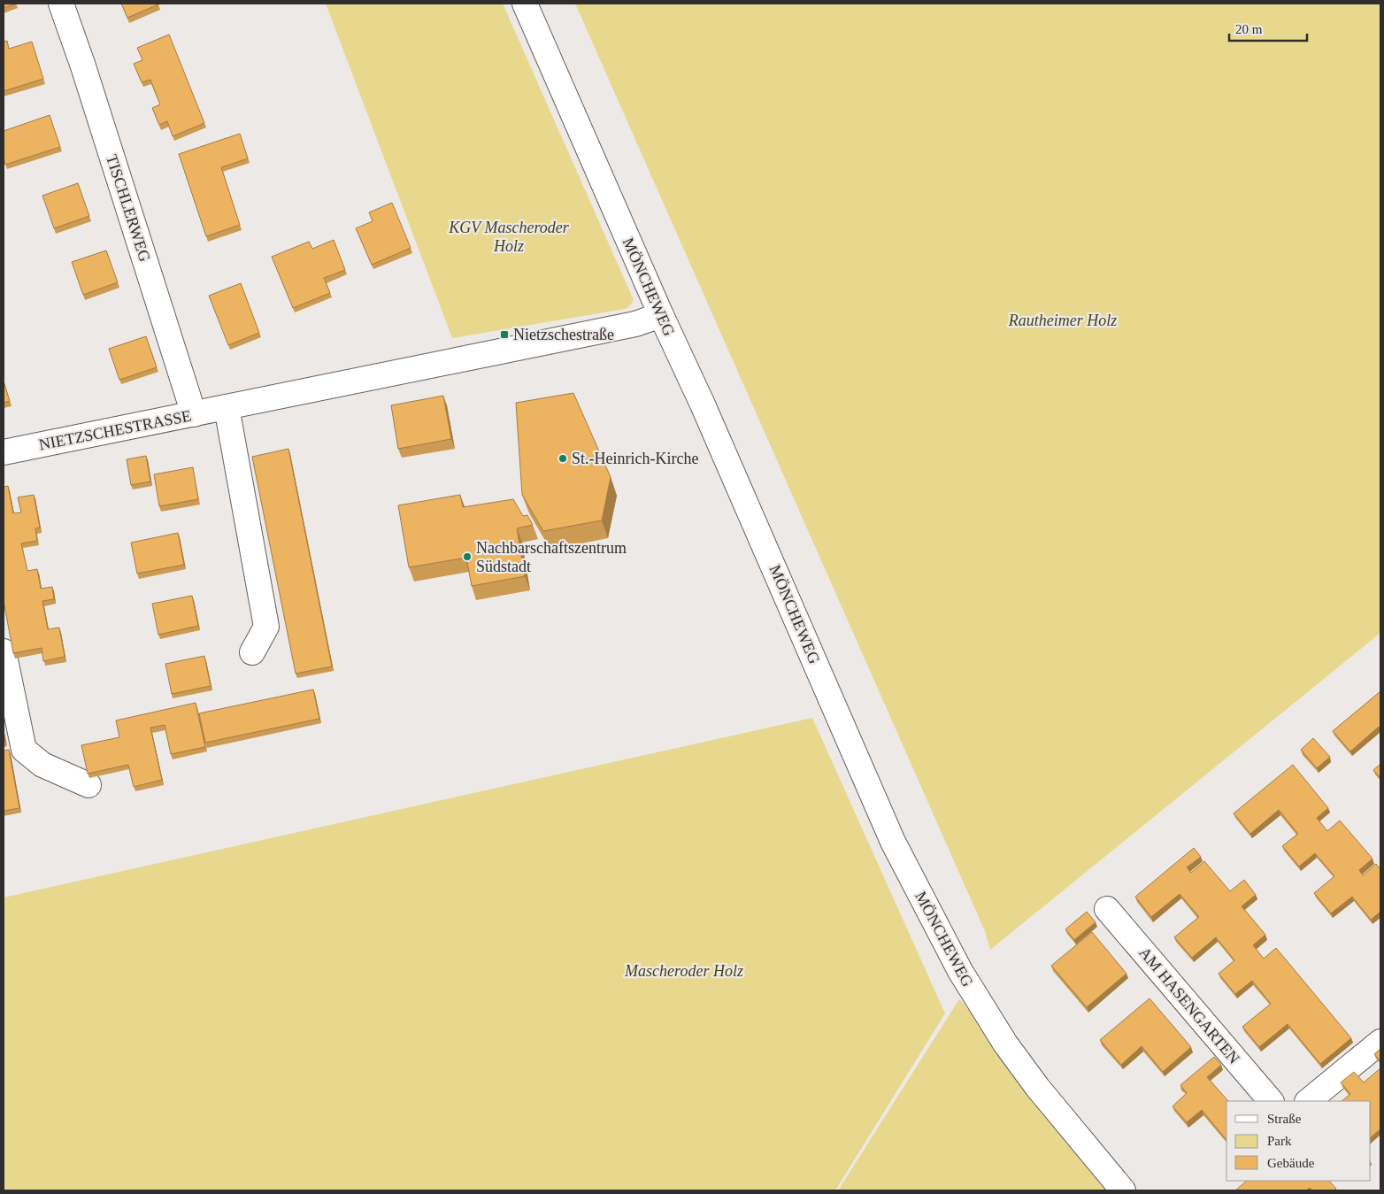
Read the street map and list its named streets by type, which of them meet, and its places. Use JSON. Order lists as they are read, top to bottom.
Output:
{
  "streets": {
    "street": [
      "TISCHLERWEG",
      "MÖNCHEWEG",
      "NIETZSCHESTRASSE",
      "AM HASENGARTEN"
    ]
  },
  "crossings": [
    ["TISCHLERWEG", "NIETZSCHESTRASSE"],
    ["MÖNCHEWEG", "NIETZSCHESTRASSE"]
  ],
  "parks": ["KGV Mascheroder Holz", "Rautheimer Holz", "Mascheroder Holz"],
  "places": {
    "transit": ["Nietzschestraße"],
    "other": ["St.-Heinrich-Kirche", "Nachbarschaftszentrum Südstadt"]
  },
  "legend": ["Straße", "Park", "Gebäude"],
  "scale_bar": "20 m"
}
